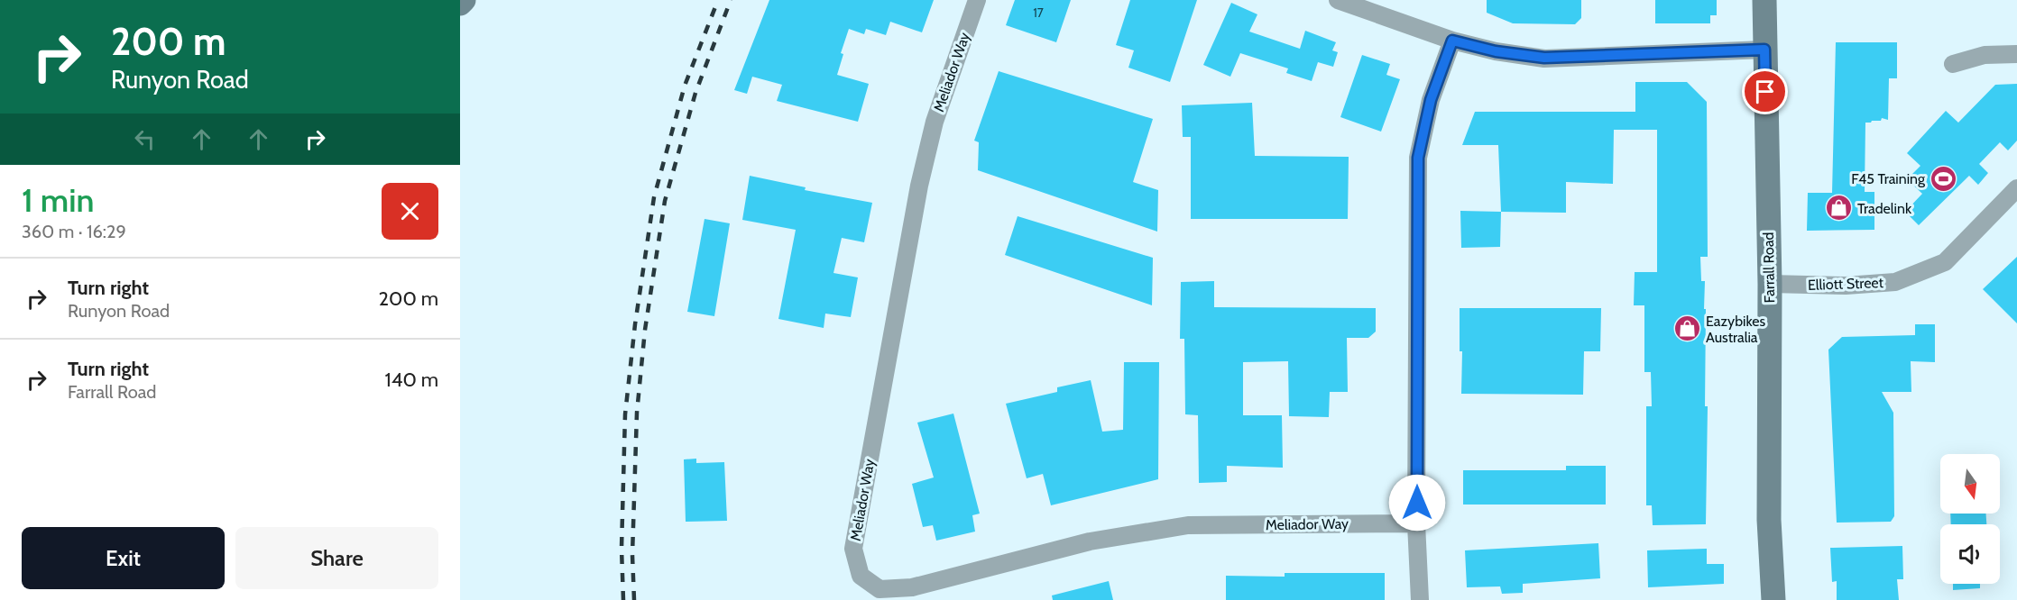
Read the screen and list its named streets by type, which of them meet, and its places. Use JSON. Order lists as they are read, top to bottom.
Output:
{
  "streets": {
    "main road": ["Farrall Road"],
    "street": ["Meliador Way", "Elliott Street"]
  },
  "crossings": [
    ["Farrall Road", "Elliott Street"]
  ],
  "places": {
    "sports": ["F45 Training"],
    "shop": ["Tradelink", "Eazybikes Australia"]
  },
  "house_numbers": ["17"],
  "north": "bottom",
  "page": {
    "turn": ["200 m", "Runyon Road"],
    "heading": ["1 min", "360 m · 16:29"],
    "list": [
      {
        "name": "Turn right",
        "note": "Runyon Road",
        "value": "200 m"
      },
      {
        "name": "Turn right",
        "note": "Farrall Road",
        "value": "140 m"
      }
    ],
    "buttons": ["Exit", "Share"]
  }
}
